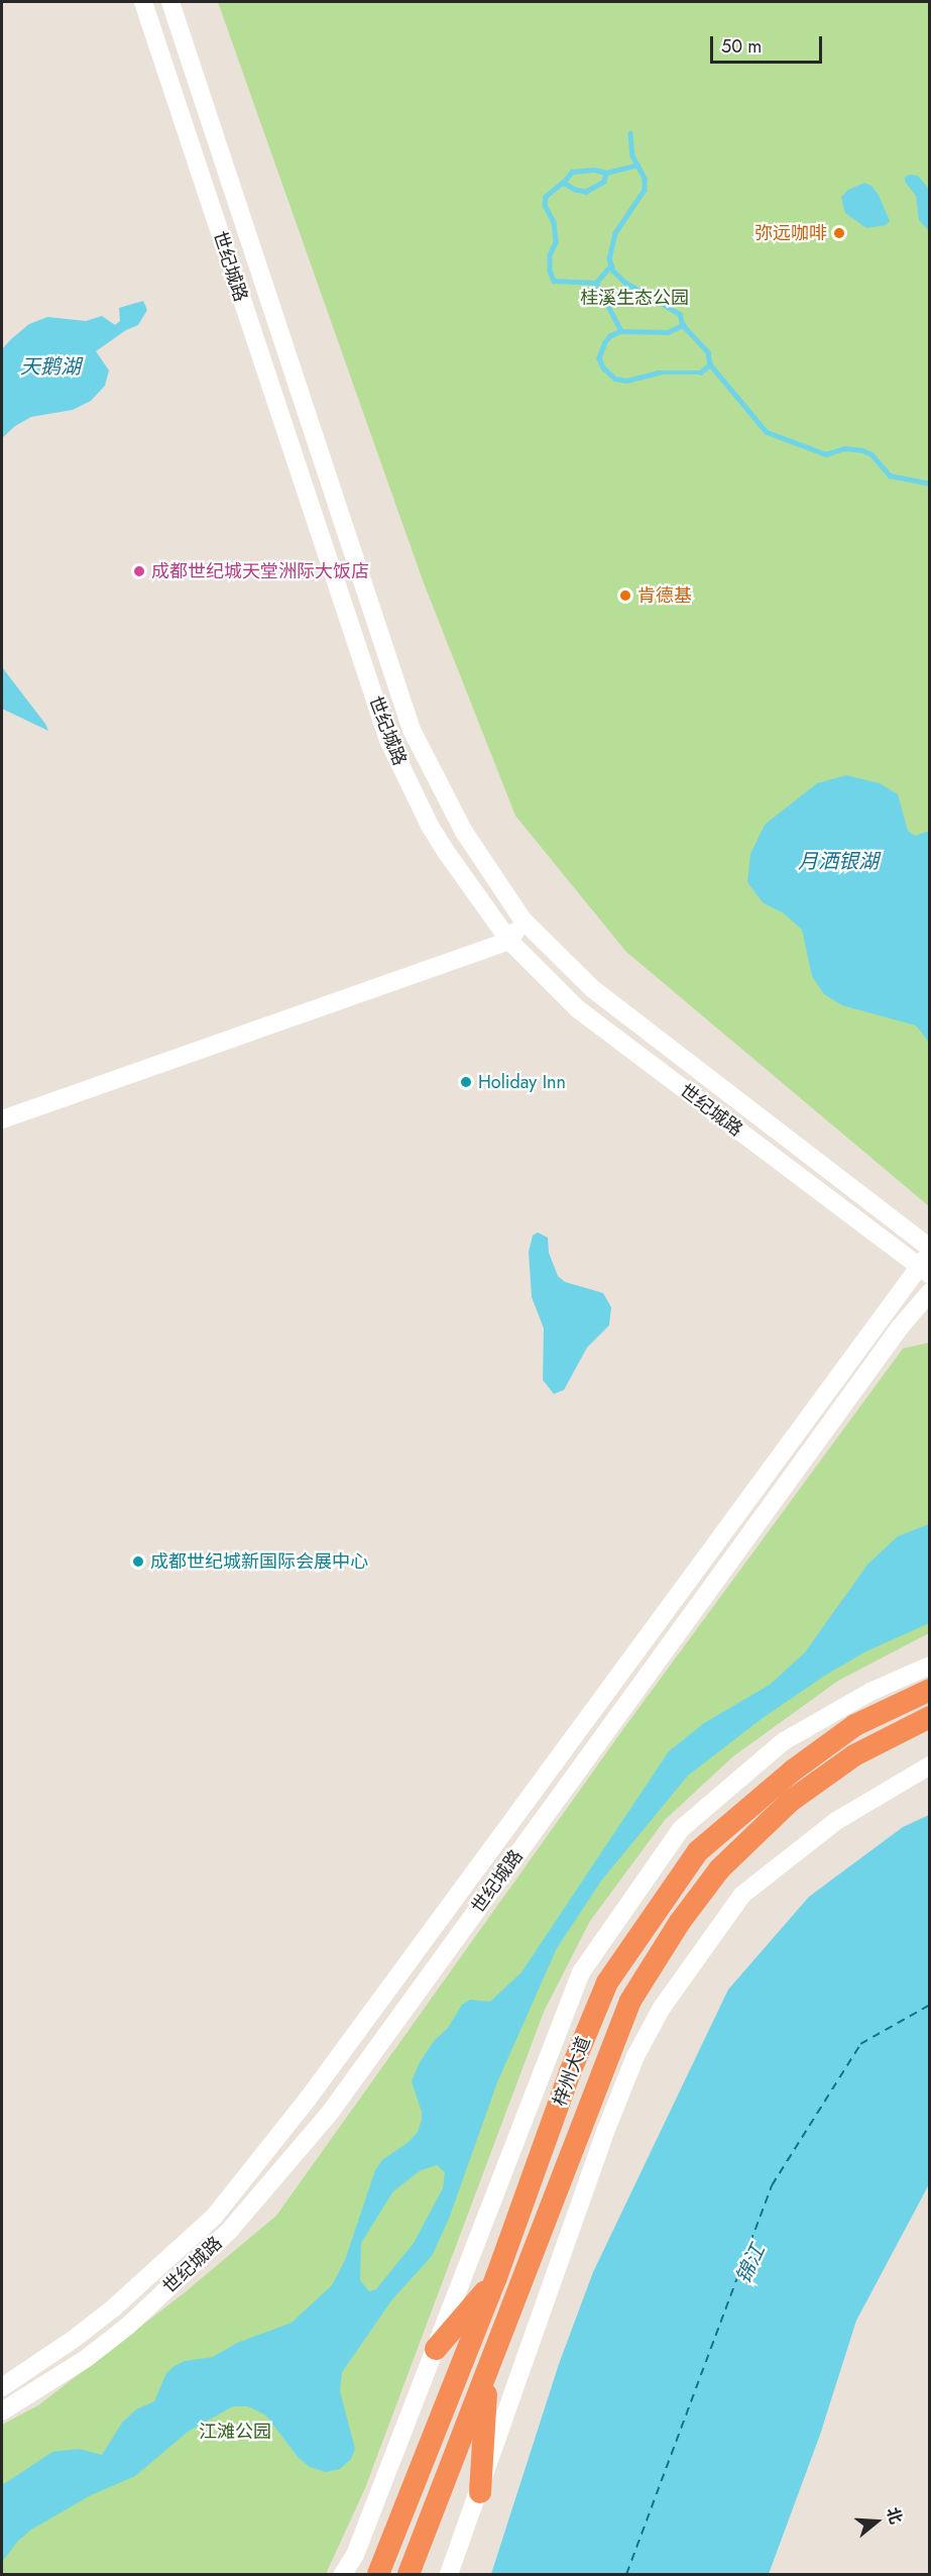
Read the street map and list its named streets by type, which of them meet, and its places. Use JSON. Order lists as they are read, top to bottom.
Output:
{
  "streets": {
    "highway": ["梓州大道"],
    "main road": ["世纪城路"]
  },
  "water": ["天鹅湖", "月洒银湖", "锦江"],
  "parks": ["桂溪生态公园", "江滩公园"],
  "places": [
    "弥远咖啡",
    "成都世纪城天堂洲际大饭店",
    "肯德基",
    "Holiday Inn",
    "成都世纪城新国际会展中心"
  ],
  "scale_bar": "50 m",
  "north": "right"
}
